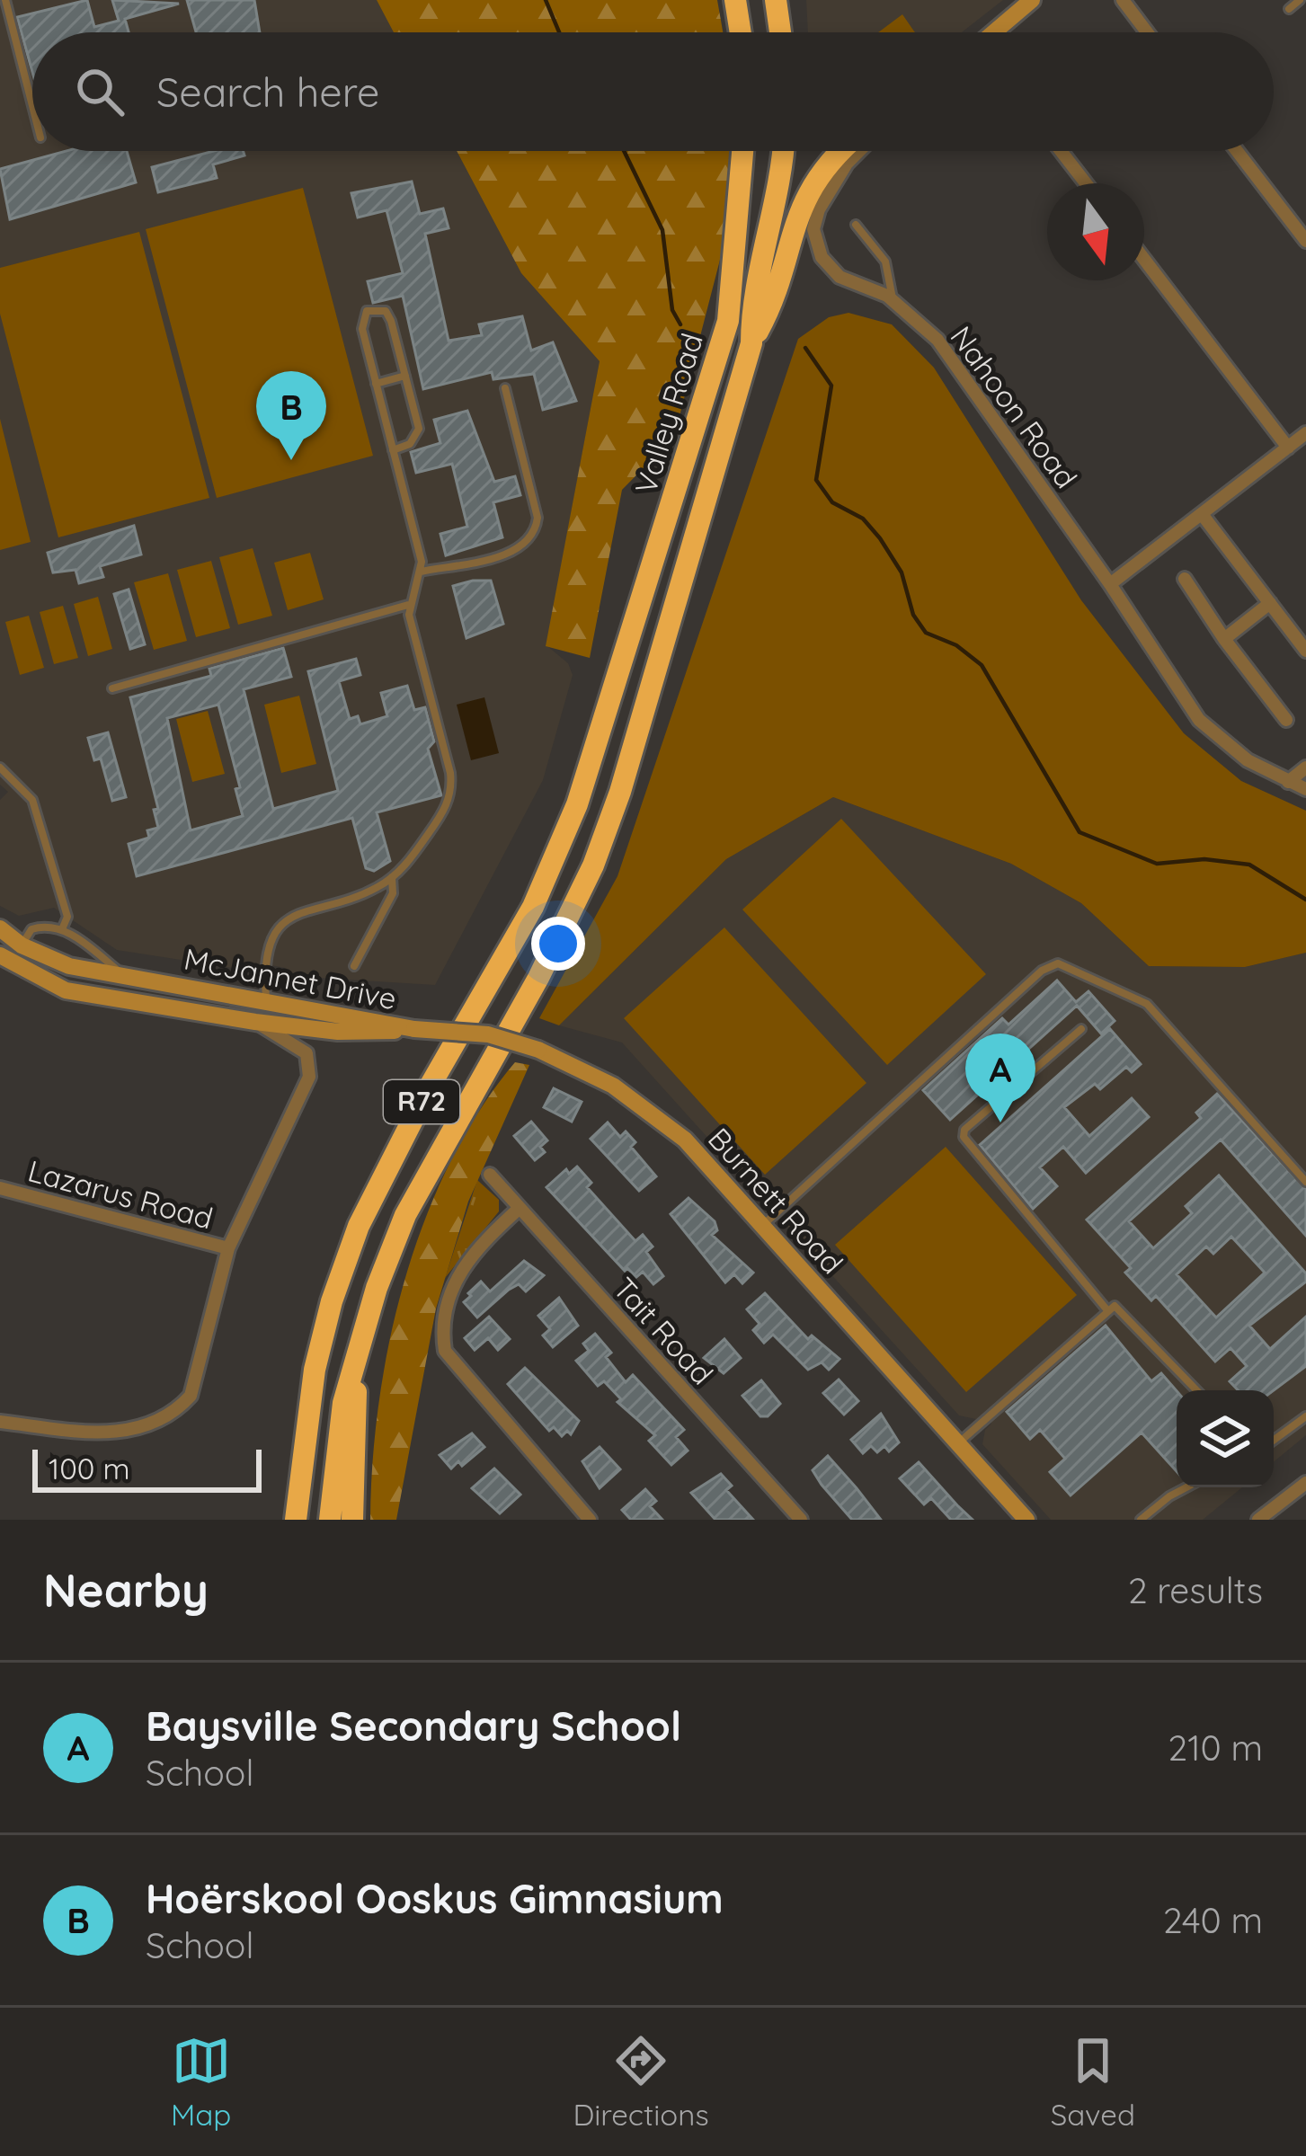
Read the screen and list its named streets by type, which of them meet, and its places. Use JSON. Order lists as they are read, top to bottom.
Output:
{
  "streets": {
    "highway": ["Valley Road", "R72"],
    "street": [
      "Nahoon Road",
      "McJannet Drive",
      "Lazarus Road",
      "Burnett Road",
      "Tait Road"
    ]
  },
  "crossings": [
    ["Valley Road", "R72"],
    ["McJannet Drive", "Burnett Road"]
  ],
  "scale_bar": "100 m",
  "north": "bottom",
  "page": {
    "search": "Search here",
    "pins": ["B", "A"],
    "scale": "100 m",
    "heading": ["Nearby", "2 results"],
    "list": [
      {
        "mark": "A",
        "name": "Baysville Secondary School",
        "note": "School",
        "value": "210 m"
      },
      {
        "mark": "B",
        "name": "Hoërskool Ooskus Gimnasium",
        "note": "School",
        "value": "240 m"
      }
    ],
    "nav": ["Map", "Directions", "Saved"]
  }
}
